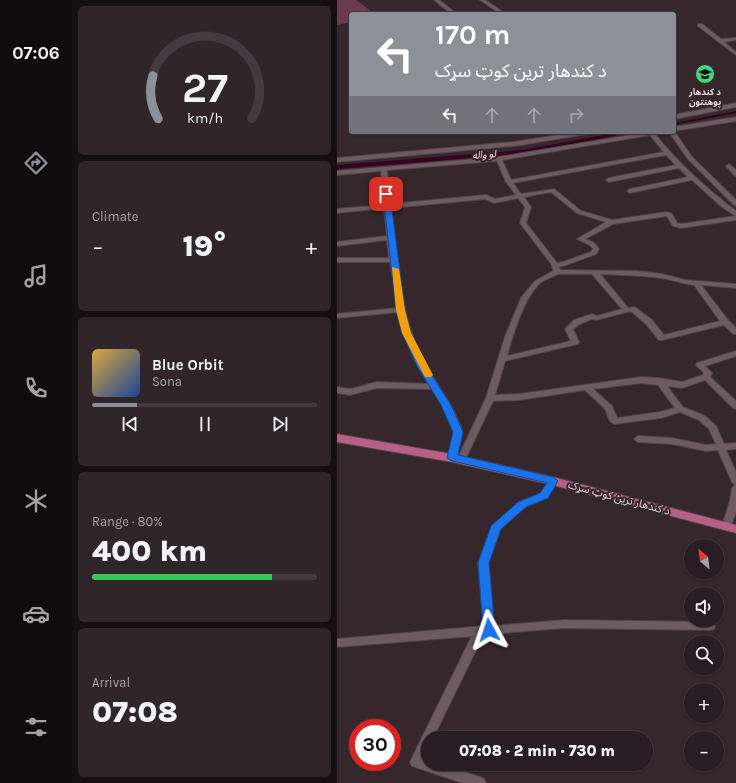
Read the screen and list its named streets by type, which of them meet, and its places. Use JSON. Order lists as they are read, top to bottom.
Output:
{
  "streets": {
    "main road": ["د کندهار ترين کوټ سړک"]
  },
  "water": ["لو واله"],
  "places": {
    "school or university": ["د کندهار پوهنتون"]
  },
  "north": "top left",
  "page": {
    "tabs": "07:06",
    "turn": ["170 m", "د کندهار ترين کوټ سړک"],
    "tile": [
      "Climate",
      ["Range · 80%", "400 km"],
      ["Arrival", "07:08"]
    ],
    "heat": ["−", "19°", "+"],
    "song": ["Blue Orbit", "Sona"],
    "map_buttons": ["+", "−"],
    "limit": "30",
    "trip": "07:08 · 2 min · 730 m",
    "gauge": ["27", "km/h"]
  }
}
